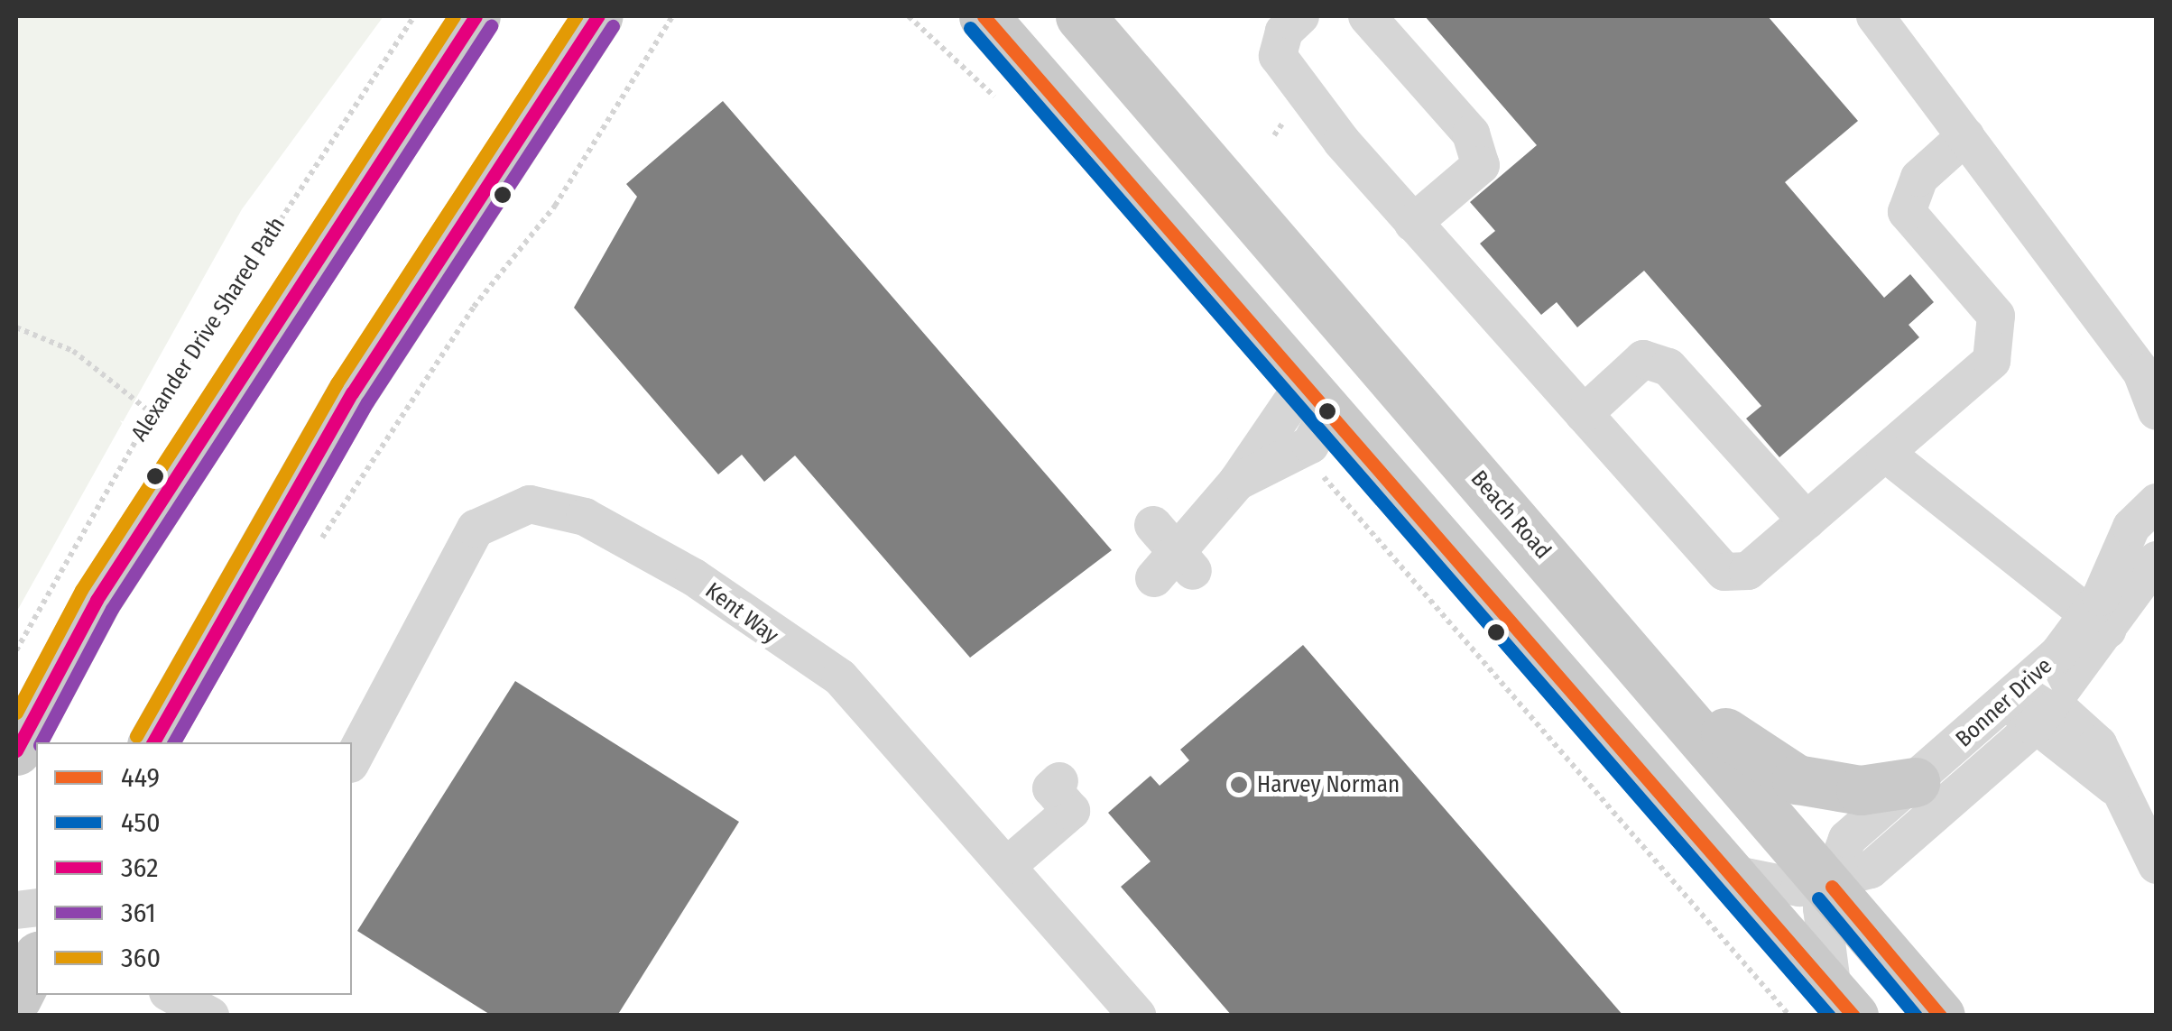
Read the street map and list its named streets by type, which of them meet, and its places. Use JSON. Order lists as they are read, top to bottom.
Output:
{
  "streets": {
    "main road": ["Beach Road"],
    "street": ["Kent Way", "Bonner Drive"],
    "path": ["Alexander Drive Shared Path"]
  },
  "crossings": [
    ["Beach Road", "Bonner Drive"]
  ],
  "places": ["Harvey Norman"],
  "lines": [
    "transit line 449",
    "transit line 362",
    "transit line 360",
    "transit line 361",
    "transit line 450"
  ],
  "legend": [
    "449",
    "450",
    "362",
    "361",
    "360"
  ]
}
